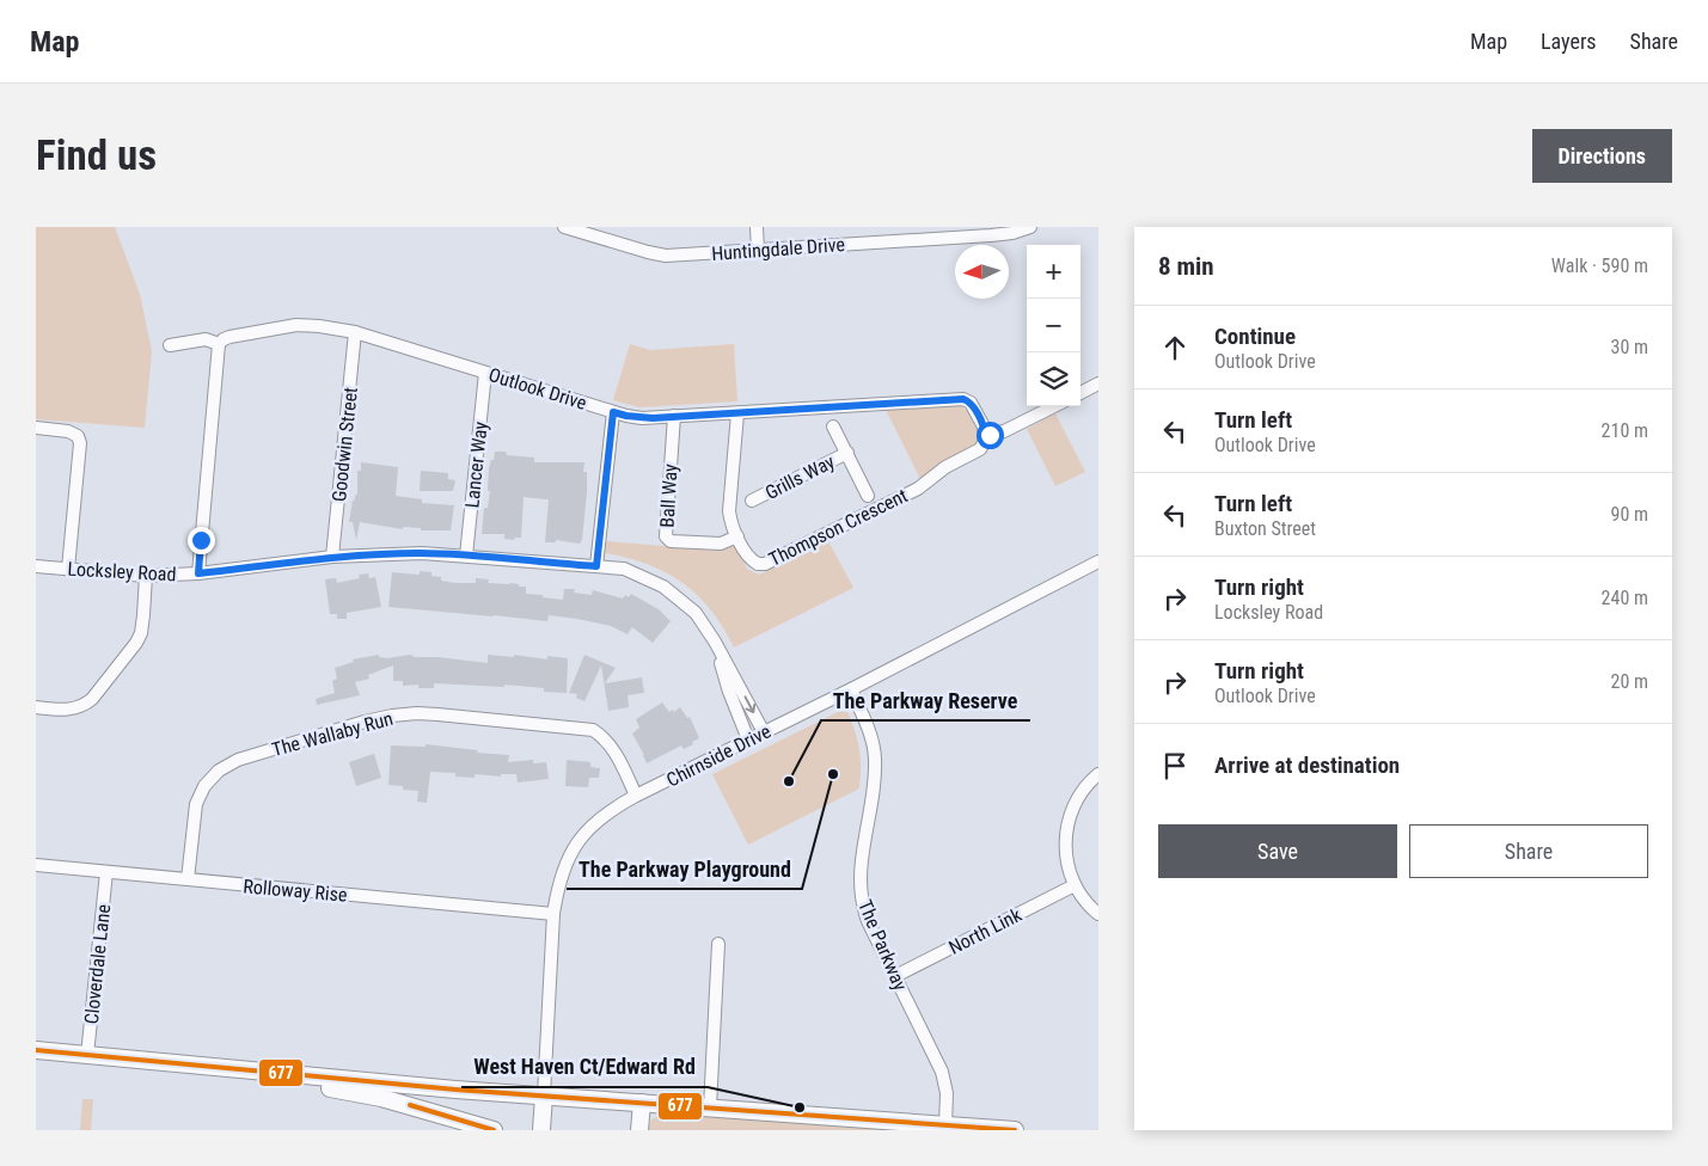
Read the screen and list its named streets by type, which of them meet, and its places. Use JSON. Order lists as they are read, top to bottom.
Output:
{
  "streets": {
    "street": [
      "Huntingdale Drive",
      "Outlook Drive",
      "Goodwin Street",
      "Lancer Way",
      "Grills Way",
      "Ball Way",
      "Thompson Crescent",
      "Locksley Road",
      "The Wallaby Run",
      "Chirnside Drive",
      "Rolloway Rise",
      "North Link",
      "The Parkway",
      "Cloverdale Lane"
    ]
  },
  "crossings": [
    ["Outlook Drive", "Goodwin Street"],
    ["Outlook Drive", "Lancer Way"],
    ["Outlook Drive", "Ball Way"],
    ["Outlook Drive", "Thompson Crescent"],
    ["Goodwin Street", "Locksley Road"],
    ["Lancer Way", "Locksley Road"],
    ["Ball Way", "Thompson Crescent"],
    ["Locksley Road", "Chirnside Drive"],
    ["The Wallaby Run", "Chirnside Drive"],
    ["The Wallaby Run", "Rolloway Rise"],
    ["Chirnside Drive", "Rolloway Rise"],
    ["Chirnside Drive", "The Parkway"],
    ["Rolloway Rise", "Cloverdale Lane"],
    ["North Link", "The Parkway"]
  ],
  "places": ["The Parkway Playground", "The Parkway Reserve", "West Haven Ct/Edward Rd"],
  "lines": ["transit line 677"],
  "north": "left",
  "page": {
    "header": "Map",
    "nav": ["Map", "Layers", "Share"],
    "buttons": [
      "Directions",
      ["Save", "Share"]
    ],
    "title": "Find us",
    "heading": ["8 min", "Walk · 590 m"],
    "map_buttons": ["+", "−"],
    "list": [
      ["Continue", "Outlook Drive", "30 m"],
      ["Turn left", "Outlook Drive", "210 m"],
      ["Turn left", "Buxton Street", "90 m"],
      ["Turn right", "Locksley Road", "240 m"],
      ["Turn right", "Outlook Drive", "20 m"],
      "Arrive at destination"
    ]
  }
}
